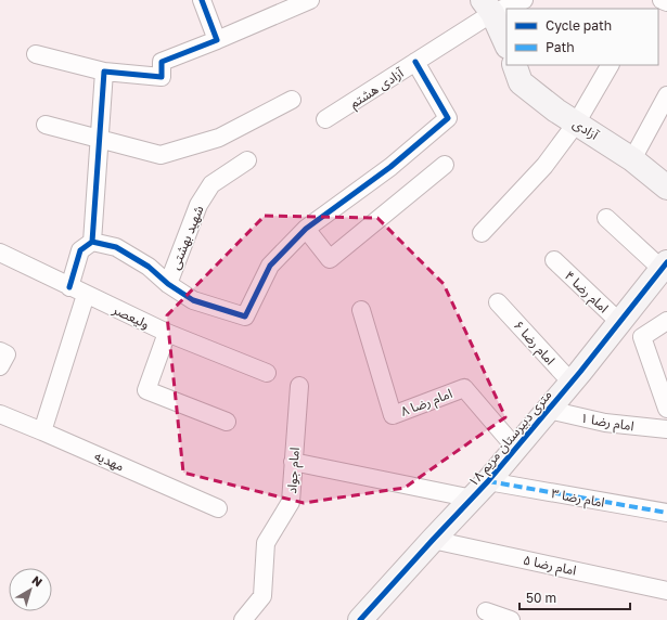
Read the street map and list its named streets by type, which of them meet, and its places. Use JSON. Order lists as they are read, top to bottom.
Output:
{
  "streets": {
    "street": [
      "آزادی هشتم",
      "آزادی",
      "شهید بهشتی",
      "امام رضا ۴",
      "ولیعصر",
      "امام رضا ۶",
      "امام رضا ۸",
      "امام رضا ۱",
      "۱۸ متری دبیرستان مریم",
      "مهدیه",
      "امام جواد",
      "امام رضا ۳",
      "امام رضا ۵"
    ]
  },
  "crossings": [
    ["امام رضا ۴", "۱۸ متری دبیرستان مریم"],
    ["امام رضا ۶", "۱۸ متری دبیرستان مریم"],
    ["امام رضا ۸", "۱۸ متری دبیرستان مریم"],
    ["امام رضا ۱", "۱۸ متری دبیرستان مریم"],
    ["۱۸ متری دبیرستان مریم", "امام رضا ۳"],
    ["۱۸ متری دبیرستان مریم", "امام رضا ۵"],
    ["امام جواد", "امام رضا ۳"]
  ],
  "legend": ["Cycle path", "Path"],
  "scale_bar": "50 m",
  "north": "top right"
}
